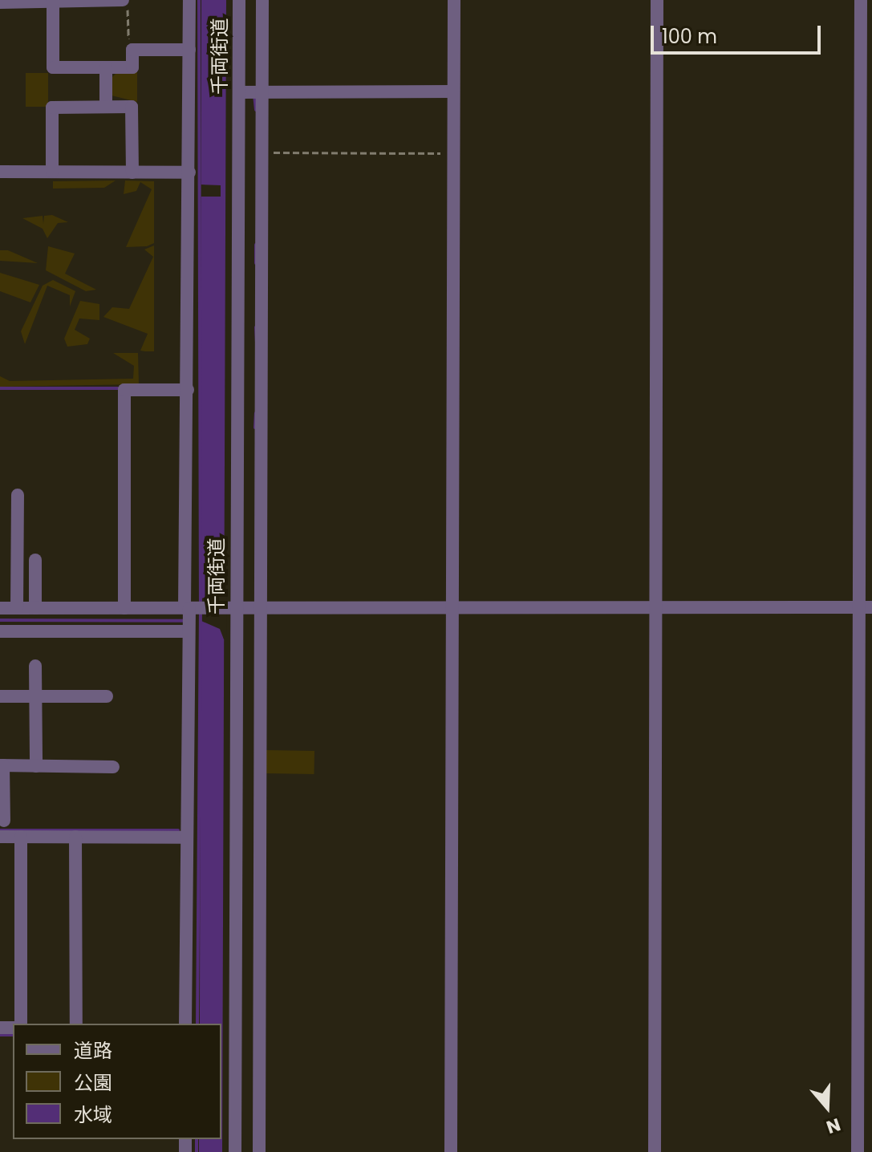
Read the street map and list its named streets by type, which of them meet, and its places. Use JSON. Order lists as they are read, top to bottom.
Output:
{
  "streets": {
    "street": ["千両街道"]
  },
  "legend": ["道路", "公園", "水域"],
  "scale_bar": "100 m",
  "north": "bottom"
}
